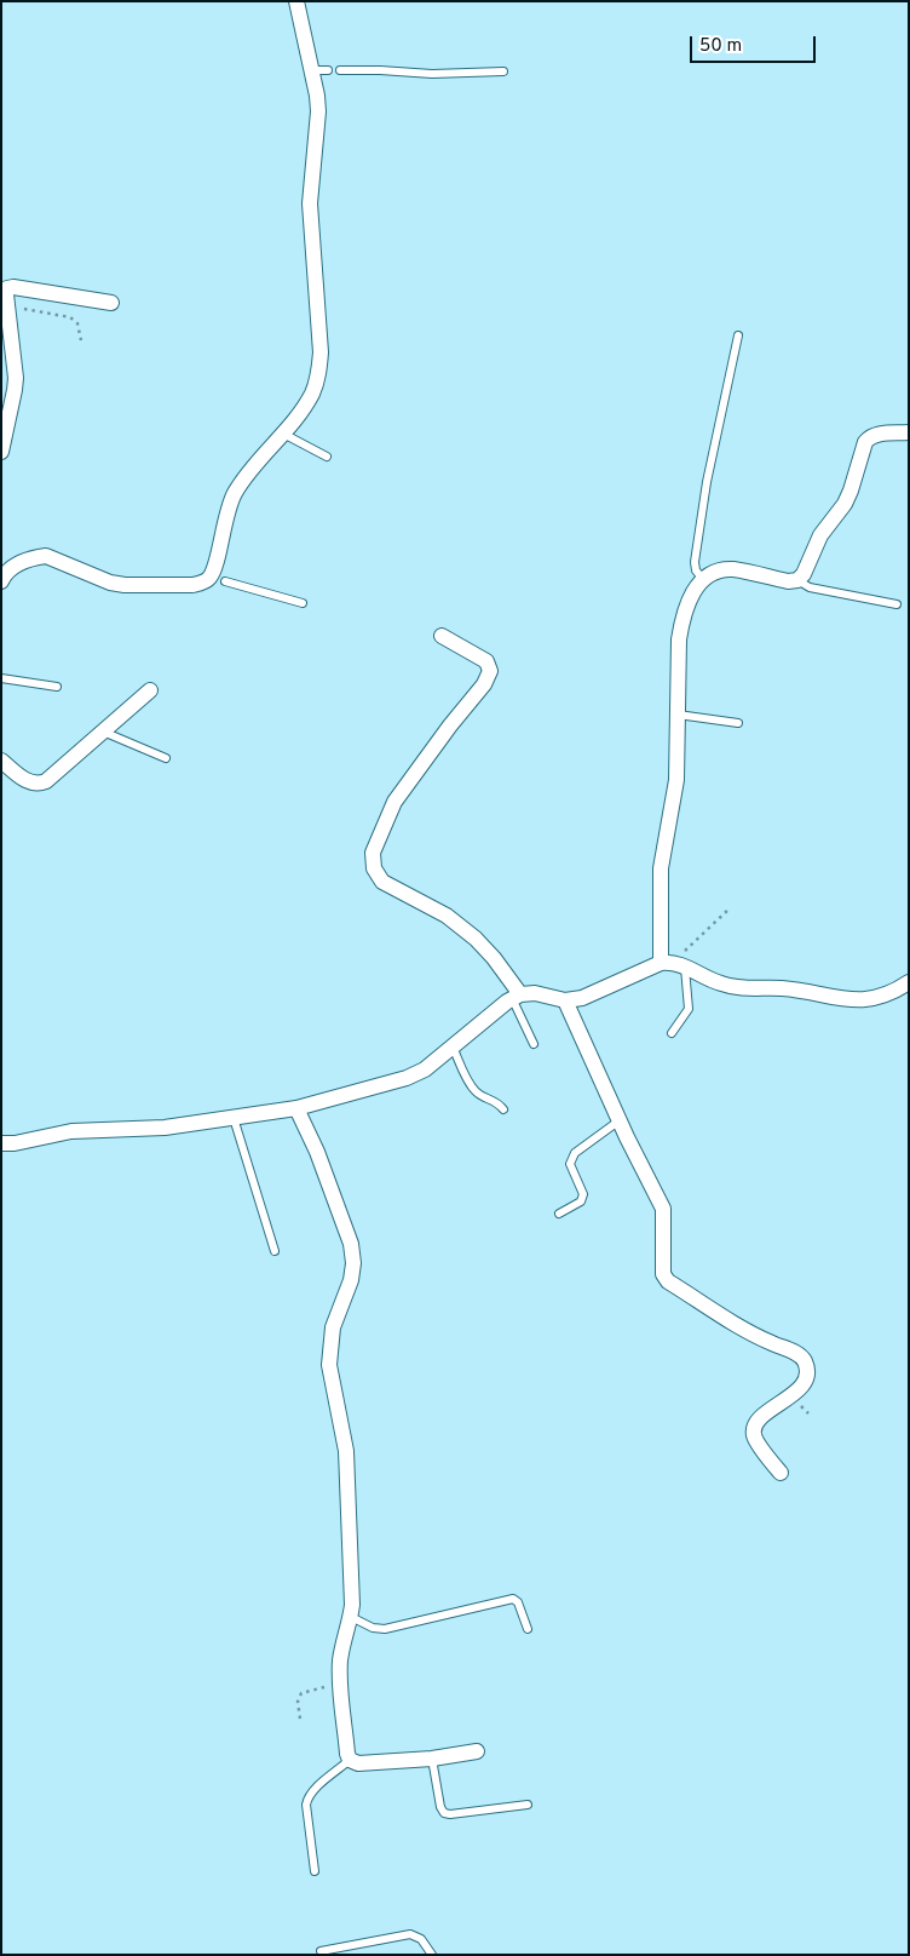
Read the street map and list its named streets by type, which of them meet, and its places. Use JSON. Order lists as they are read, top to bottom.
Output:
{
  "scale_bar": "50 m"
}
